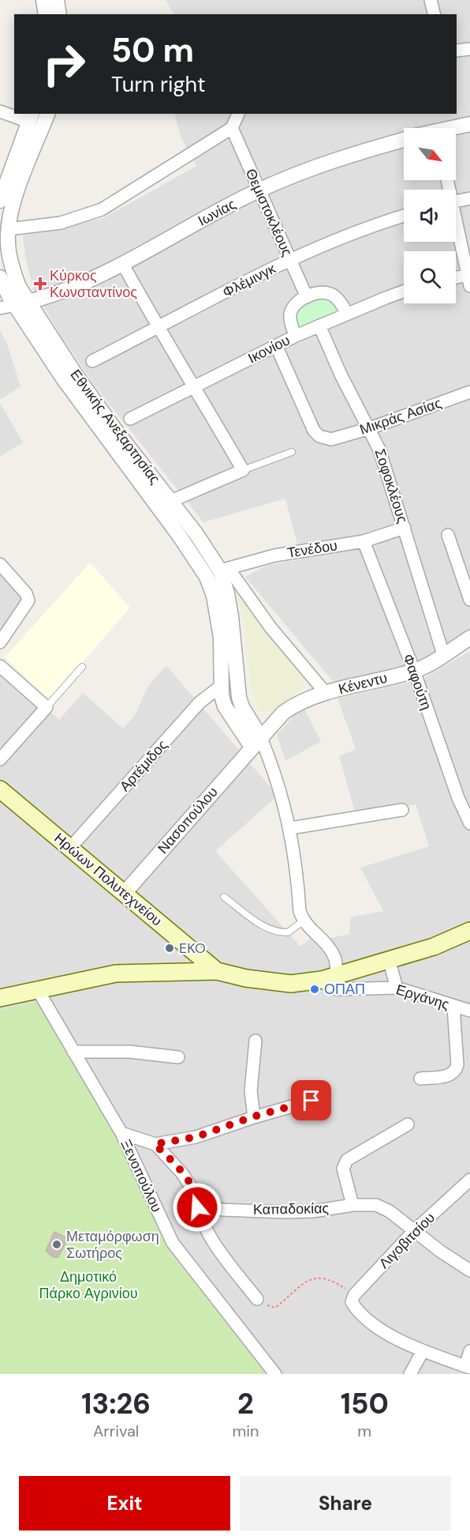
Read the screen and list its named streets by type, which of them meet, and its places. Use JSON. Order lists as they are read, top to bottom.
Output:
{
  "streets": {
    "main road": ["Ηρώων Πολυτεχνείου"],
    "street": [
      "Ιωνίας",
      "Θεμιστοκλέους",
      "Φλέμινγκ",
      "Ικονίου",
      "Μικράς Ασίας",
      "Εθνικής Ανεξαρτησίας",
      "Σοφοκλέους",
      "Τενέδου",
      "Φαφούτη",
      "Κένεντυ",
      "Αρτέμιδος",
      "Νασοπούλου",
      "Εργάνης",
      "Ξενοπούλου",
      "Καπαδοκίας",
      "Λιγοβιτσίου"
    ]
  },
  "crossings": [
    ["Ιωνίας", "Θεμιστοκλέους"],
    ["Ιωνίας", "Εθνικής Ανεξαρτησίας"],
    ["Θεμιστοκλέους", "Φλέμινγκ"],
    ["Ικονίου", "Μικράς Ασίας"],
    ["Ικονίου", "Σοφοκλέους"],
    ["Μικράς Ασίας", "Σοφοκλέους"],
    ["Εθνικής Ανεξαρτησίας", "Τενέδου"],
    ["Εθνικής Ανεξαρτησίας", "Κένεντυ"],
    ["Εθνικής Ανεξαρτησίας", "Νασοπούλου"],
    ["Σοφοκλέους", "Τενέδου"],
    ["Σοφοκλέους", "Κένεντυ"],
    ["Τενέδου", "Φαφούτη"],
    ["Φαφούτη", "Κένεντυ"],
    ["Κένεντυ", "Νασοπούλου"],
    ["Αρτέμιδος", "Ηρώων Πολυτεχνείου"],
    ["Νασοπούλου", "Ηρώων Πολυτεχνείου"],
    ["Ξενοπούλου", "Καπαδοκίας"],
    ["Καπαδοκίας", "Λιγοβιτσίου"]
  ],
  "parks": ["Δημοτικό Πάρκο Αγρινίου"],
  "places": {
    "health": ["Κύρκος Κωνσταντίνος"],
    "other": ["EKO", "ΟΠΑΠ", "Μεταμόρφωση Σωτήρος"]
  },
  "north": "bottom right",
  "page": {
    "turn": ["50 m", "Turn right"],
    "eta": [
      "13:26",
      "Arrival",
      "2",
      "min",
      "150",
      "m"
    ],
    "buttons": ["Exit", "Share"]
  }
}
